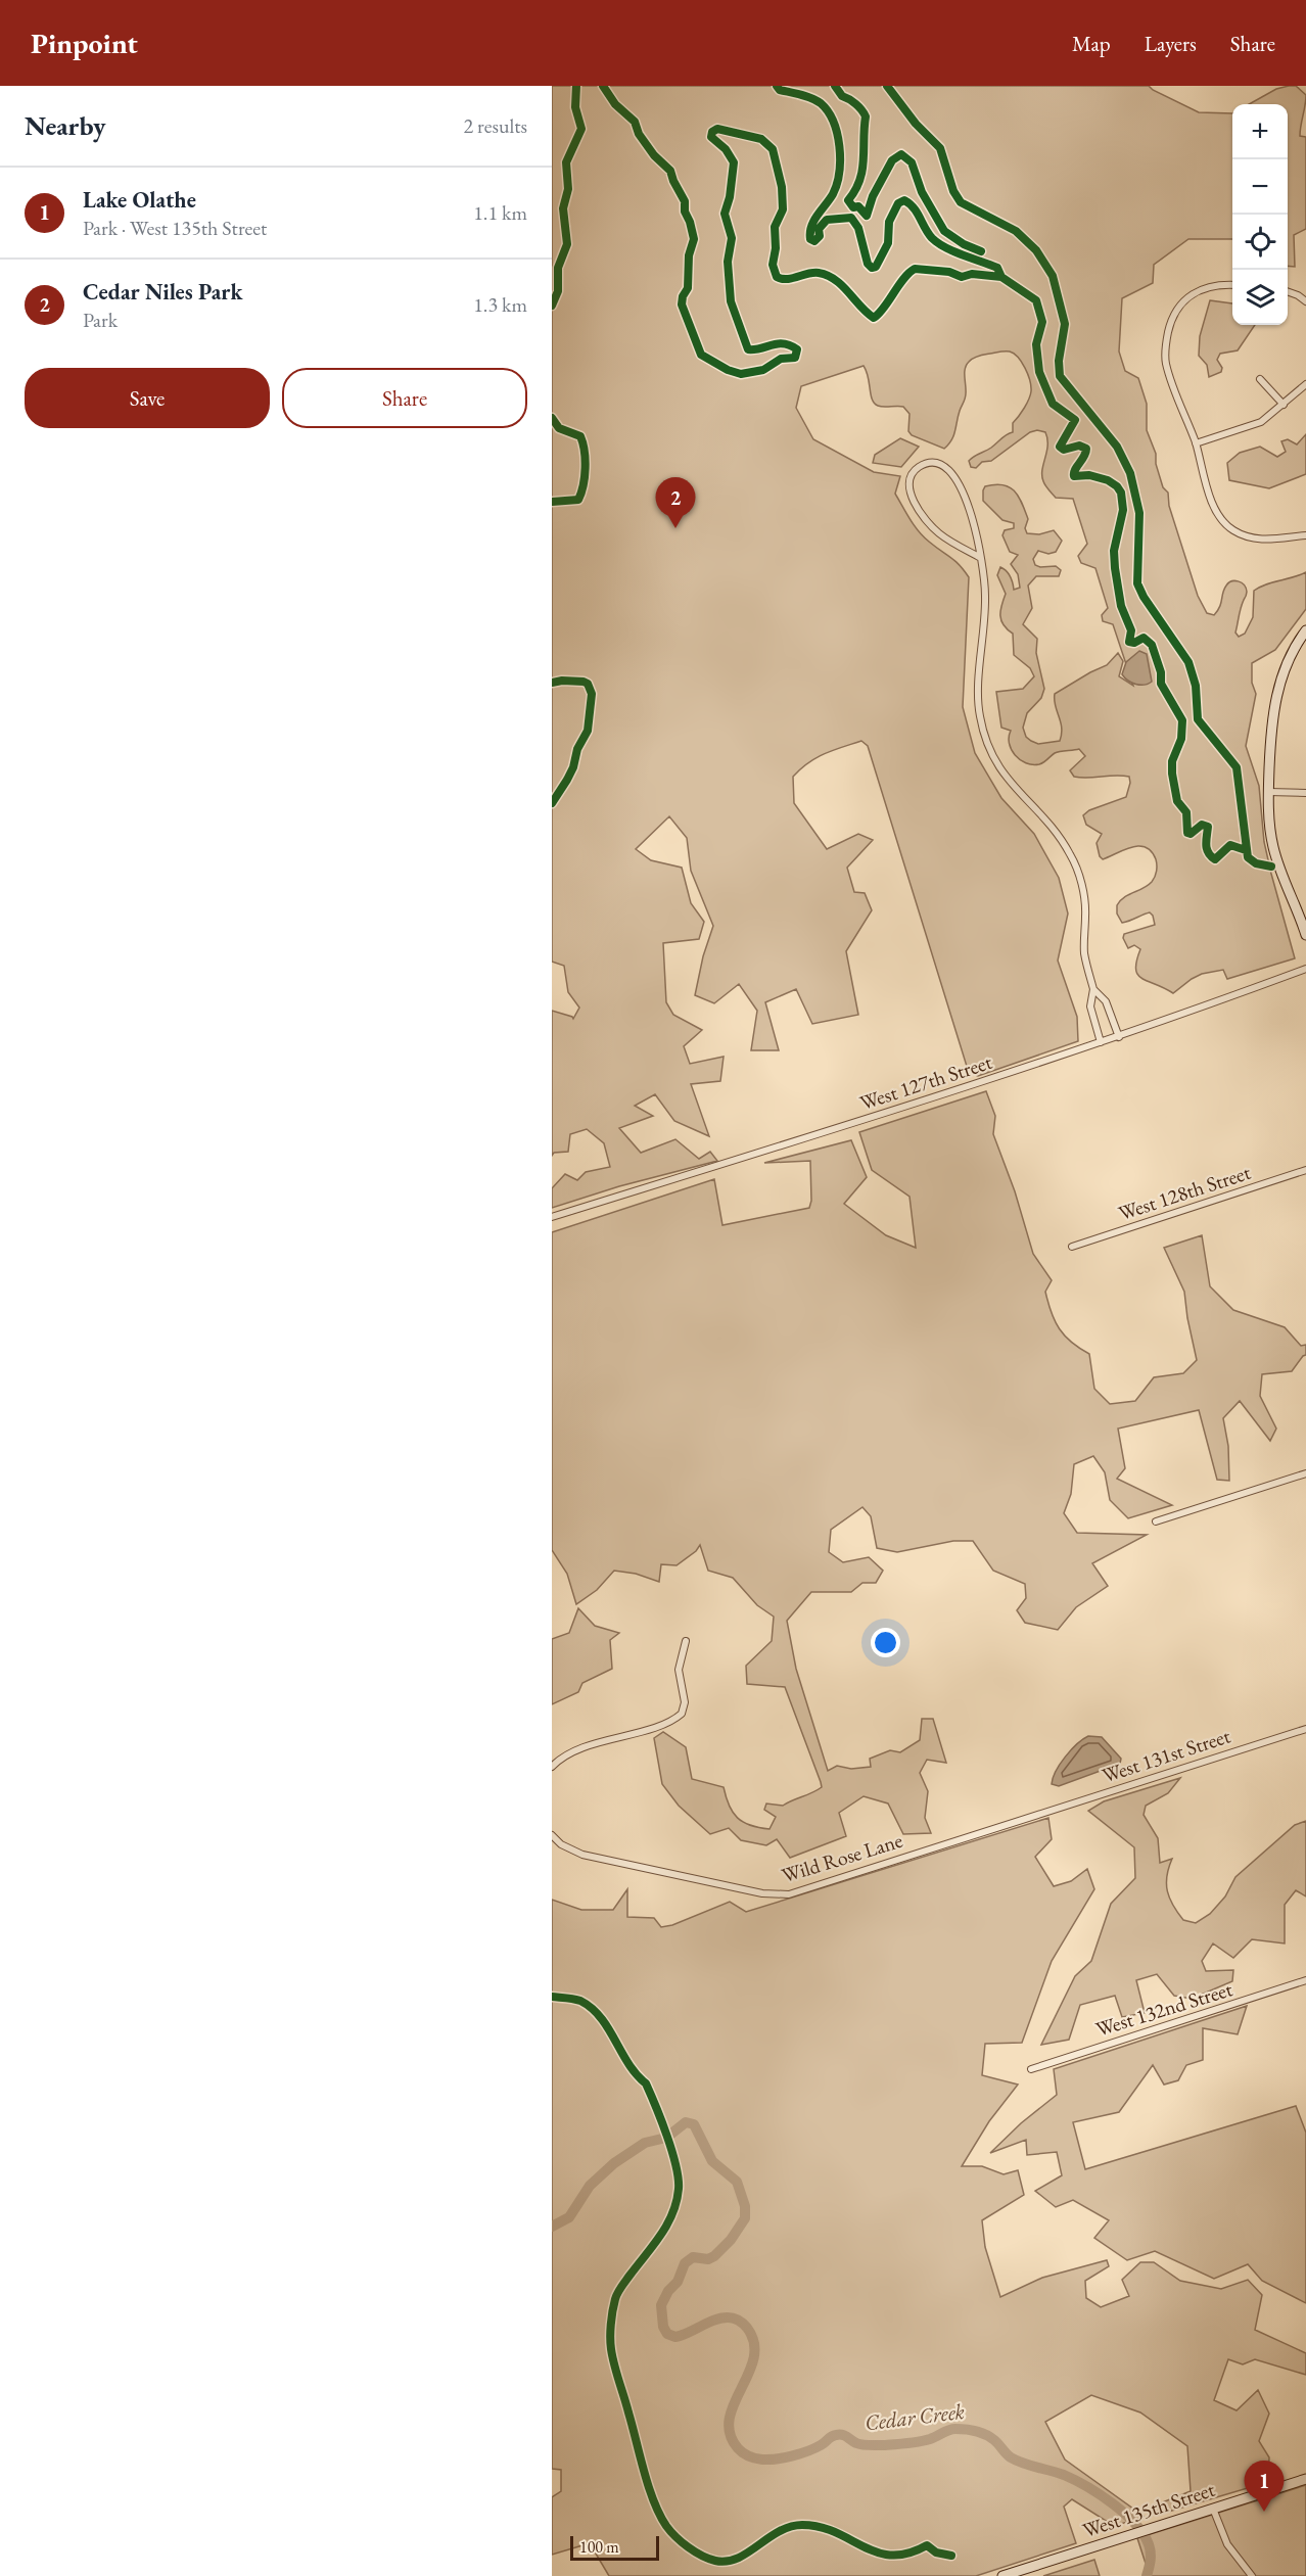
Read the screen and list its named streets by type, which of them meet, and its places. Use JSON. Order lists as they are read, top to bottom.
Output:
{
  "streets": {
    "street": [
      "West 127th Street",
      "West 128th Street",
      "West 131st Street",
      "Wild Rose Lane",
      "West 132nd Street",
      "West 135th Street"
    ]
  },
  "crossings": [
    ["West 131st Street", "Wild Rose Lane"]
  ],
  "water": ["Cedar Creek"],
  "scale_bar": "100 m",
  "page": {
    "header": "Pinpoint",
    "nav": ["Map", "Layers", "Share"],
    "heading": ["Nearby", "2 results"],
    "map_buttons": ["+", "−"],
    "list": [
      {
        "mark": "1",
        "name": "Lake Olathe",
        "note": "Park · West 135th Street",
        "value": "1.1 km"
      },
      {
        "mark": "2",
        "name": "Cedar Niles Park",
        "note": "Park",
        "value": "1.3 km"
      }
    ],
    "buttons": ["Save", "Share"],
    "pins": ["2", "1"],
    "scale": "100 m"
  }
}
